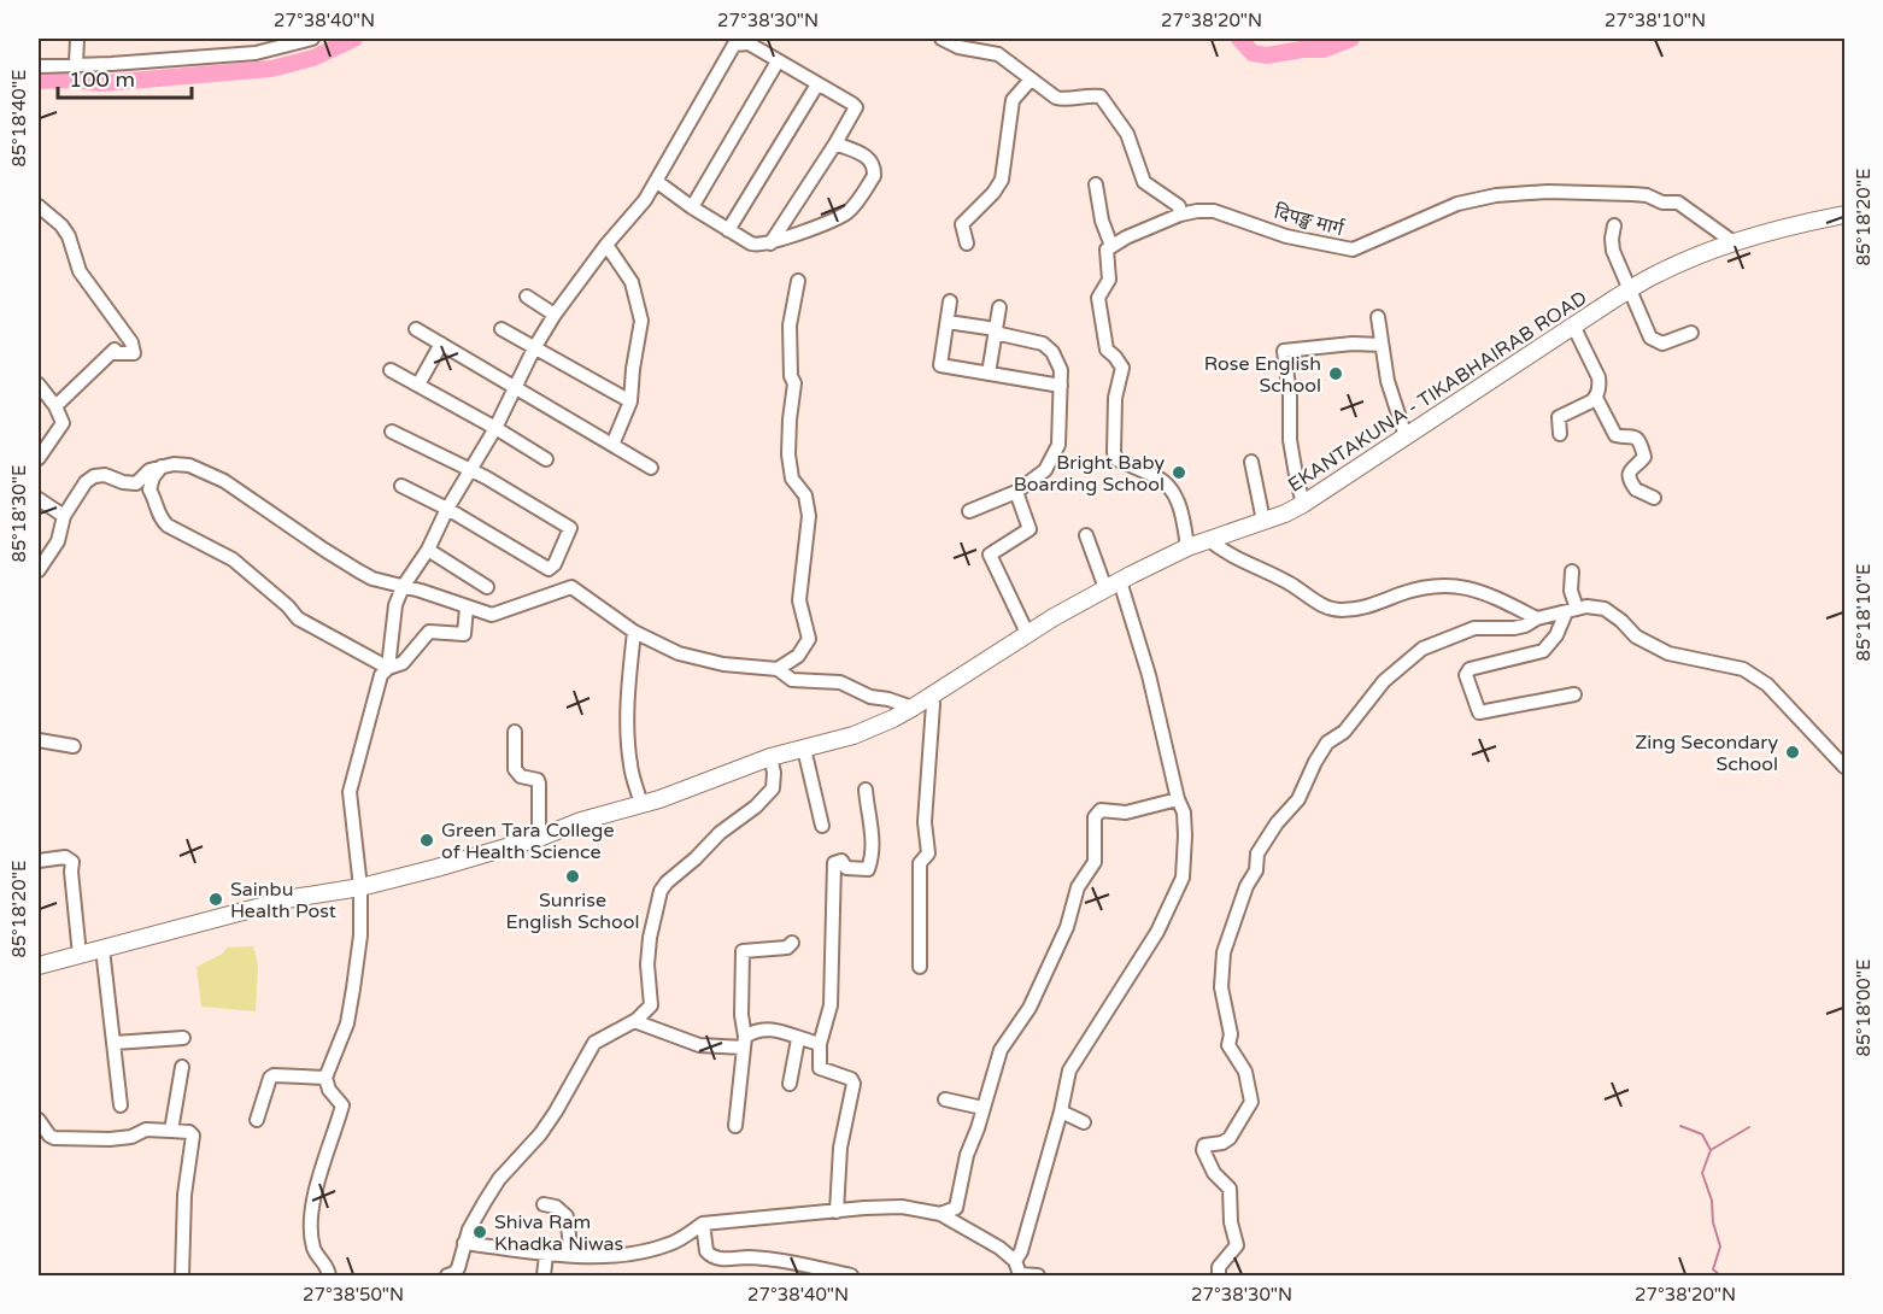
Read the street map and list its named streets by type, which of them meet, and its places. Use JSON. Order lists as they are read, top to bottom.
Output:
{
  "streets": {
    "main road": ["EKANTAKUNA - TIKABHAIRAB ROAD"],
    "street": ["दिपङ्ख मार्ग"]
  },
  "crossings": [
    ["दिपङ्ख मार्ग", "EKANTAKUNA - TIKABHAIRAB ROAD"]
  ],
  "places": [
    "Rose English School",
    "Bright Baby Boarding School",
    "Zing Secondary School",
    "Green Tara College of Health Science",
    "Sunrise English School",
    "Sainbu Health Post",
    "Shiva Ram Khadka Niwas"
  ],
  "scale_bar": "100 m",
  "coordinates": [
    "27°38'40\"N",
    "27°38'30\"N",
    "27°38'20\"N",
    "27°38'10\"N",
    "85°18'40\"E",
    "85°18'20\"E",
    "85°18'30\"E",
    "85°18'10\"E",
    "85°18'00\"E",
    "27°38'50\"N"
  ]
}
